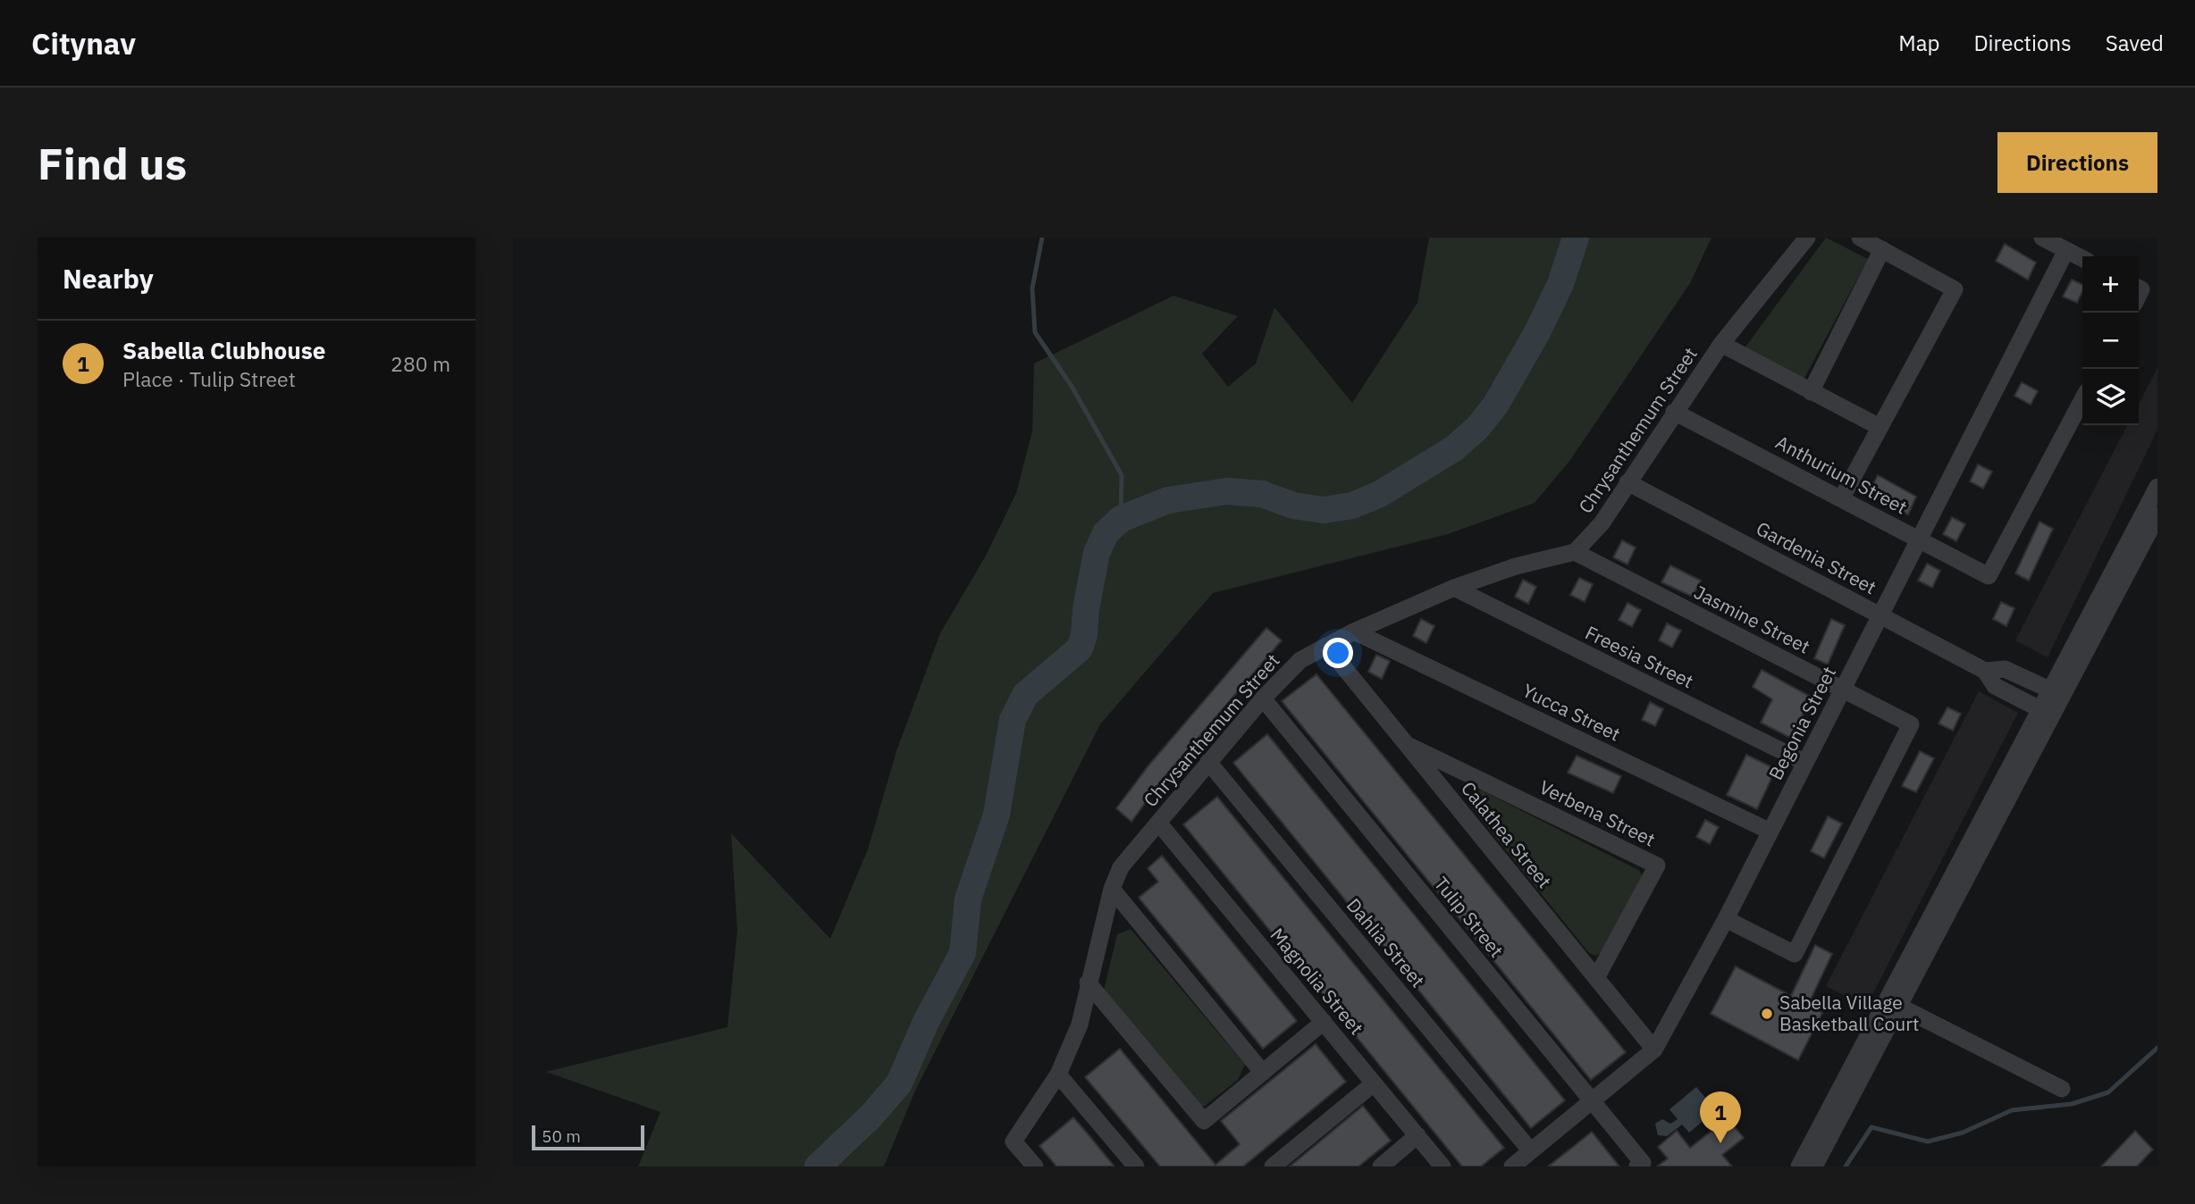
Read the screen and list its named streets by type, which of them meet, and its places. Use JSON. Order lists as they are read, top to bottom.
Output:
{
  "streets": {
    "street": [
      "Chrysanthemum Street",
      "Anthurium Street",
      "Gardenia Street",
      "Jasmine Street",
      "Freesia Street",
      "Yucca Street",
      "Begonia Street",
      "Verbena Street",
      "Calathea Street",
      "Tulip Street",
      "Dahlia Street",
      "Magnolia Street"
    ]
  },
  "crossings": [
    ["Chrysanthemum Street", "Anthurium Street"],
    ["Chrysanthemum Street", "Gardenia Street"],
    ["Chrysanthemum Street", "Jasmine Street"],
    ["Chrysanthemum Street", "Freesia Street"],
    ["Chrysanthemum Street", "Yucca Street"],
    ["Chrysanthemum Street", "Calathea Street"],
    ["Chrysanthemum Street", "Tulip Street"],
    ["Chrysanthemum Street", "Dahlia Street"],
    ["Chrysanthemum Street", "Magnolia Street"],
    ["Anthurium Street", "Begonia Street"],
    ["Gardenia Street", "Begonia Street"],
    ["Jasmine Street", "Begonia Street"],
    ["Freesia Street", "Begonia Street"],
    ["Yucca Street", "Begonia Street"],
    ["Begonia Street", "Calathea Street"],
    ["Begonia Street", "Tulip Street"],
    ["Begonia Street", "Dahlia Street"],
    ["Verbena Street", "Calathea Street"]
  ],
  "places": ["Sabella Village Basketball Court"],
  "scale_bar": "50 m",
  "page": {
    "header": "Citynav",
    "nav": ["Map", "Directions", "Saved"],
    "buttons": "Directions",
    "title": "Find us",
    "heading": "Nearby",
    "map_buttons": ["+", "−"],
    "list": [
      {
        "mark": "1",
        "name": "Sabella Clubhouse",
        "note": "Place · Tulip Street",
        "value": "280 m"
      }
    ],
    "pins": "1",
    "scale": "50 m"
  }
}
